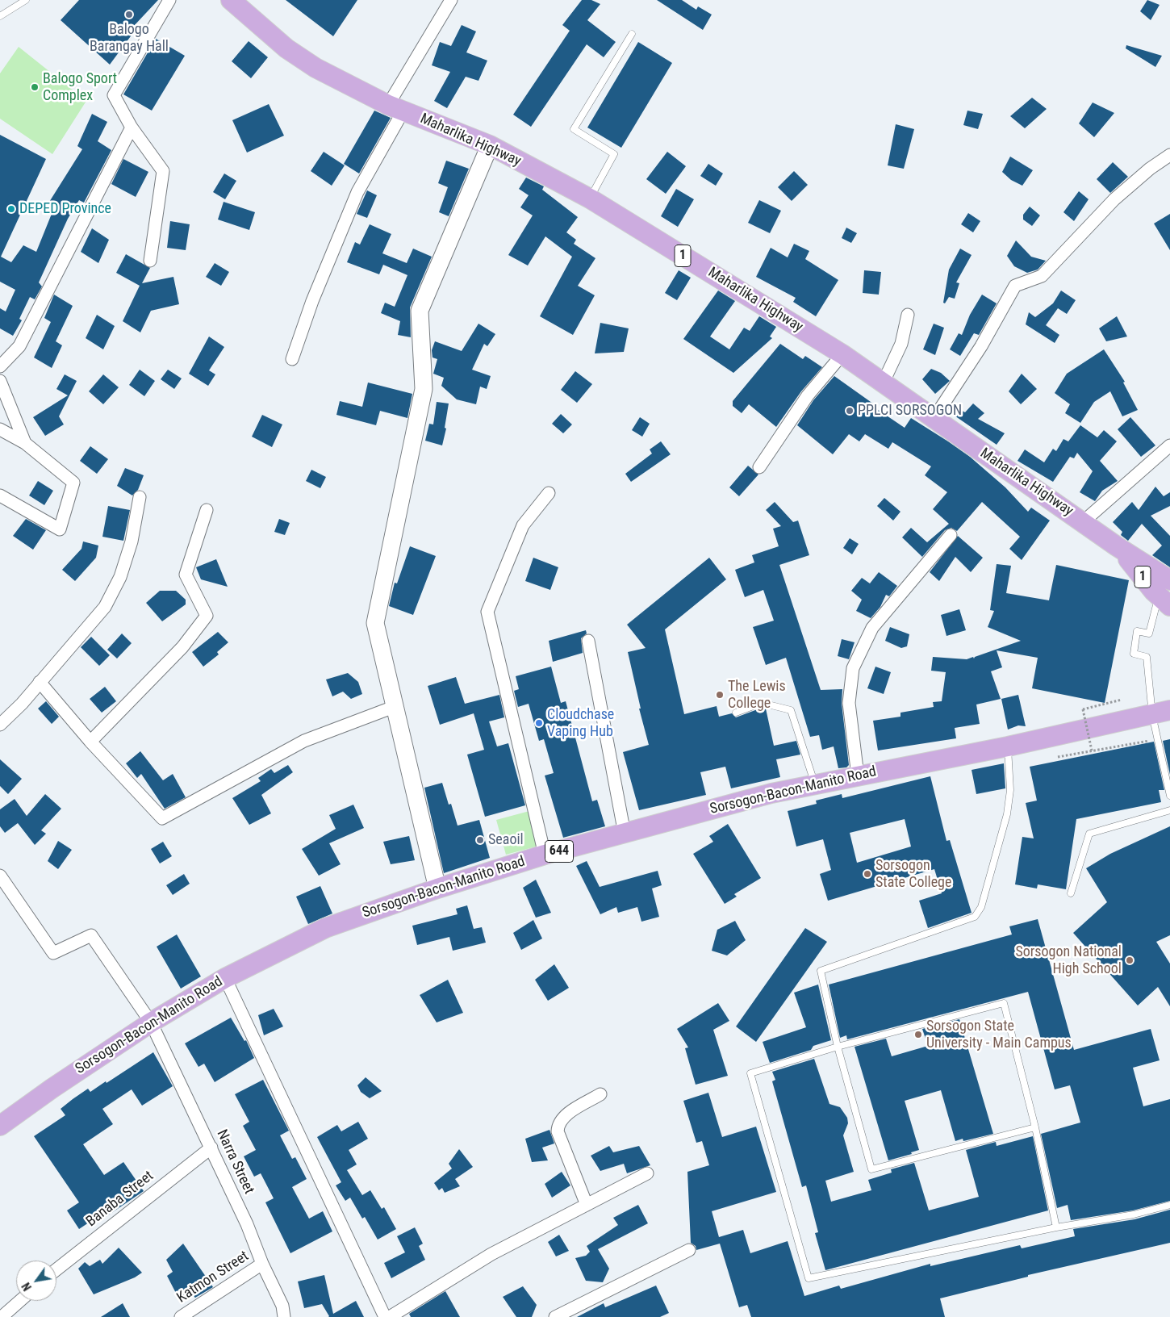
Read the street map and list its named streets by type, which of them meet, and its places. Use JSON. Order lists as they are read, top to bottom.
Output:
{
  "streets": {
    "main road": [
      "Maharlika Highway",
      "1",
      "Sorsogon-Bacon-Manito Road",
      "644"
    ],
    "street": ["Narra Street", "Banaba Street", "Katmon Street"]
  },
  "crossings": [
    ["Sorsogon-Bacon-Manito Road", "Narra Street"],
    ["Narra Street", "Banaba Street"],
    ["Narra Street", "Katmon Street"]
  ],
  "places": [
    "Balogo Barangay Hall",
    "Balogo Sport Complex",
    "DEPED Province",
    "PPLCI SORSOGON",
    "The Lewis College",
    "Cloudchase Vaping Hub",
    "Seaoil",
    "Sorsogon State College",
    "Sorsogon National High School",
    "Sorsogon State University - Main Campus"
  ],
  "north": "bottom left"
}
